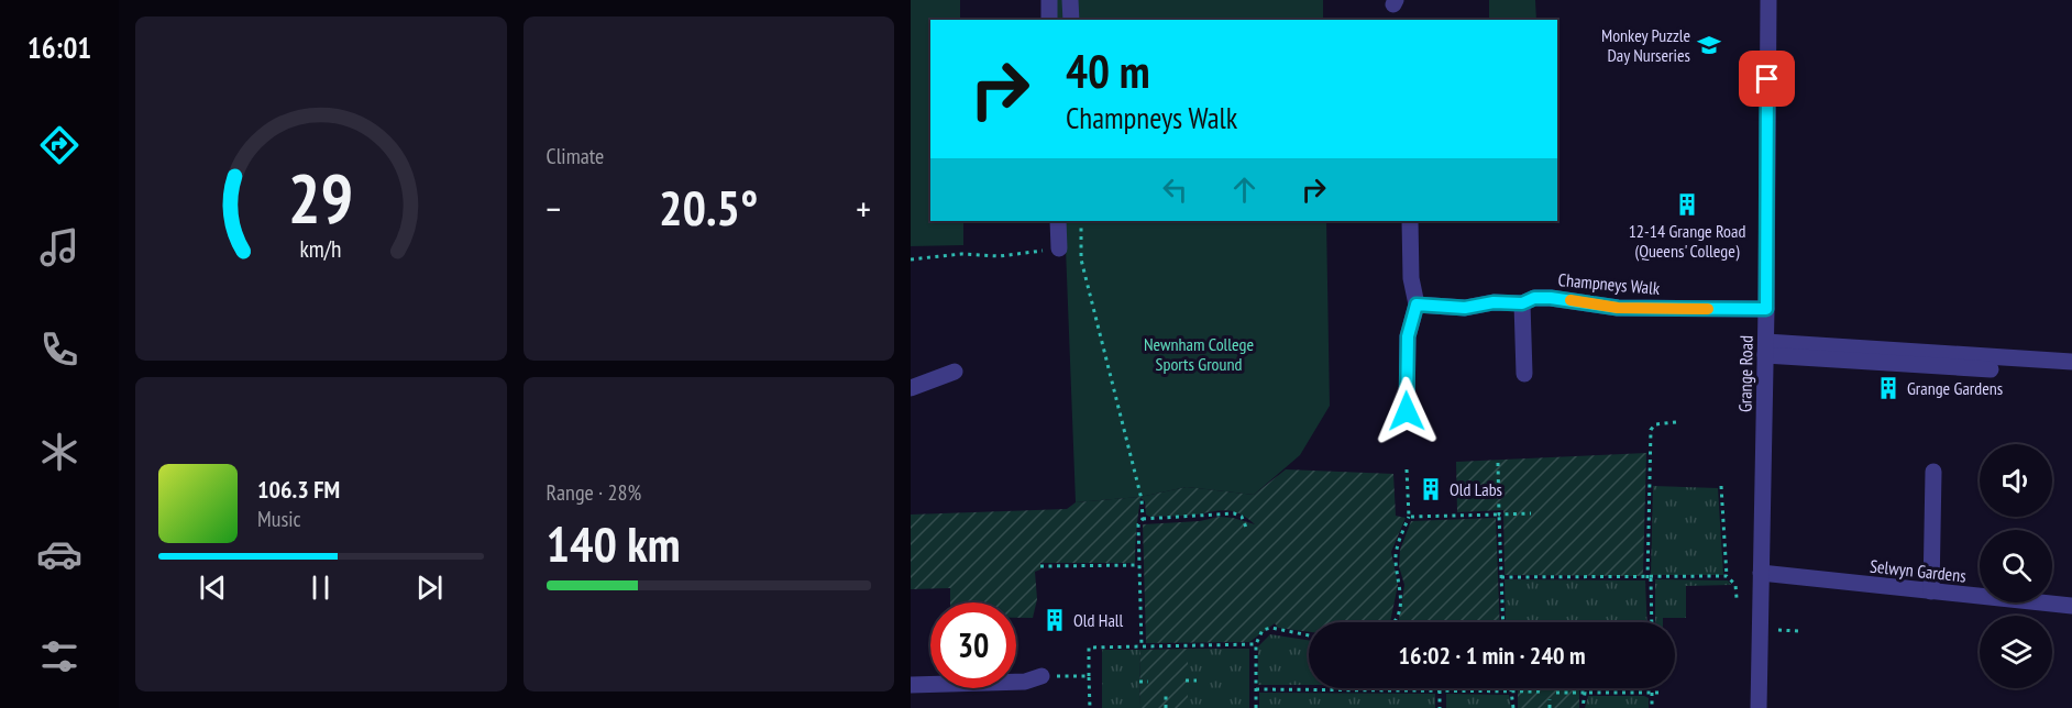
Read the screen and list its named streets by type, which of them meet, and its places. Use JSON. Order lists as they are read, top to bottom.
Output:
{
  "streets": {
    "street": ["Champneys Walk", "Grange Road", "Selwyn Gardens"]
  },
  "crossings": [
    ["Champneys Walk", "Grange Road"],
    ["Grange Road", "Selwyn Gardens"]
  ],
  "parks": ["Newnham College Sports Ground"],
  "places": {
    "school or university": ["Monkey Puzzle Day Nurseries"],
    "building": [
      "12-14 Grange Road (Queens' College)",
      "Grange Gardens",
      "Old Labs",
      "Old Hall"
    ]
  },
  "page": {
    "tabs": "16:01",
    "tile": [
      "Climate",
      ["Range · 28%", "140 km"]
    ],
    "turn": ["40 m", "Champneys Walk"],
    "heat": ["−", "20.5°", "+"],
    "song": ["106.3 FM", "Music"],
    "limit": "30",
    "trip": "16:02 · 1 min · 240 m",
    "gauge": ["29", "km/h"]
  }
}
